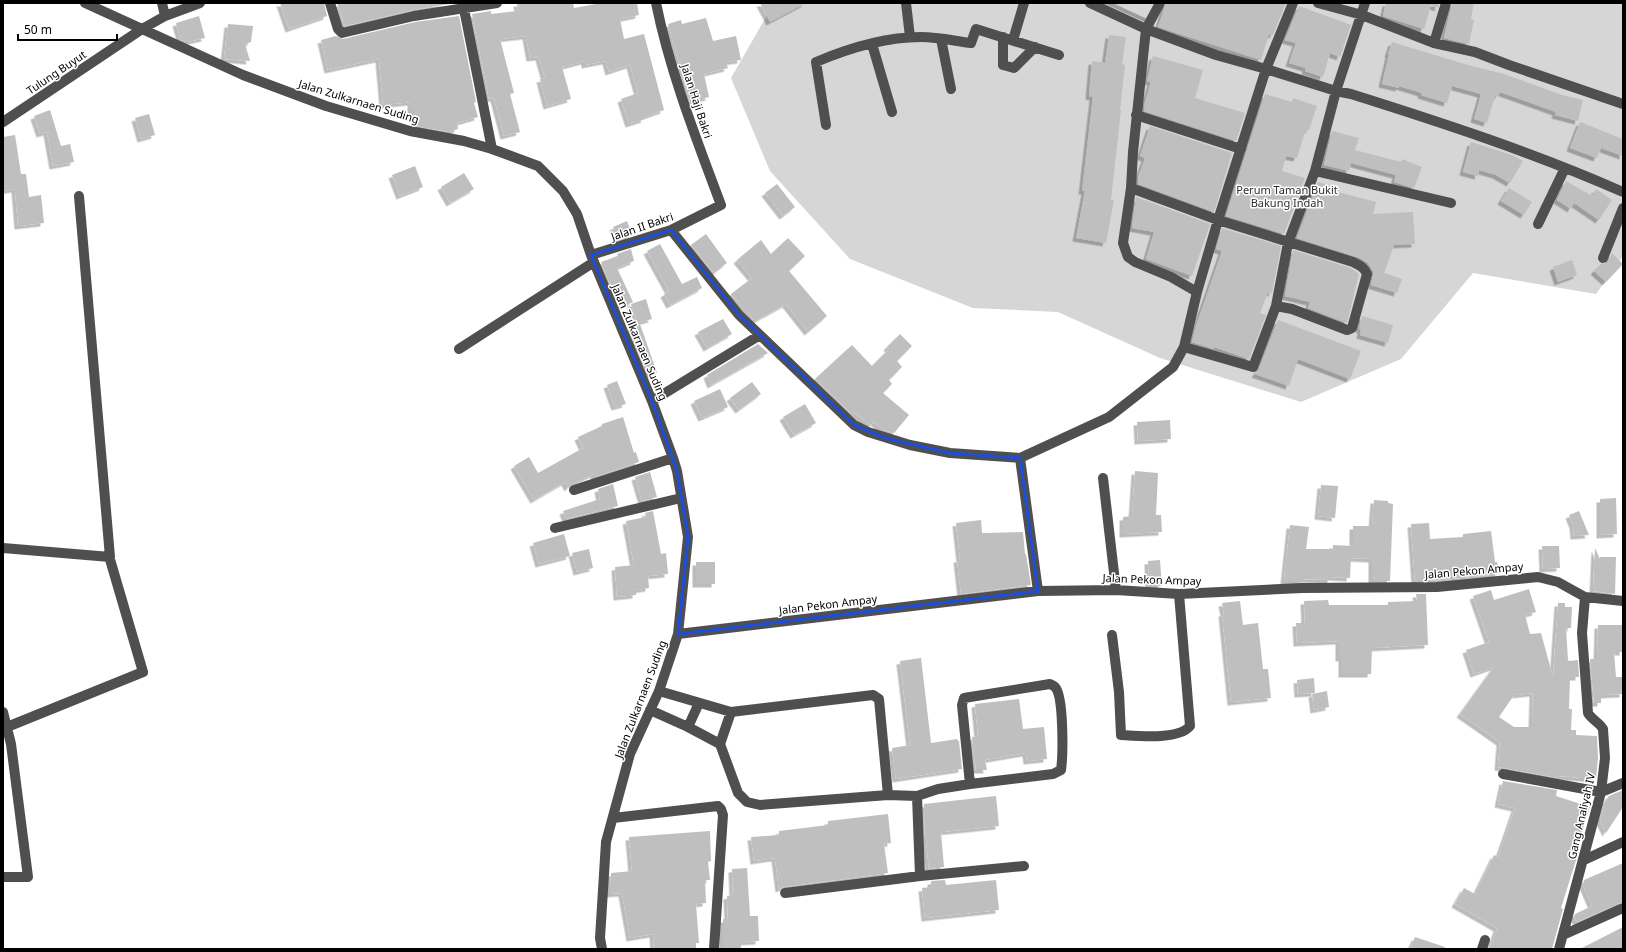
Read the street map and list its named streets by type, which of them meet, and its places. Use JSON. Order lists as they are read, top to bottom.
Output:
{
  "streets": {
    "street": [
      "Tulung Buyut",
      "Jalan Zulkarnaen Suding",
      "Jalan Haji Bakri",
      "Jalan II Bakri",
      "Jalan Pekon Ampay",
      "Gang Analiyah IV"
    ]
  },
  "crossings": [
    ["Tulung Buyut", "Jalan Zulkarnaen Suding"],
    ["Jalan Zulkarnaen Suding", "Jalan II Bakri"],
    ["Jalan Zulkarnaen Suding", "Jalan Pekon Ampay"],
    ["Jalan Haji Bakri", "Jalan II Bakri"],
    ["Jalan Pekon Ampay", "Gang Analiyah IV"]
  ],
  "parks": ["Perum Taman Bukit Bakung Indah"],
  "scale_bar": "50 m"
}
